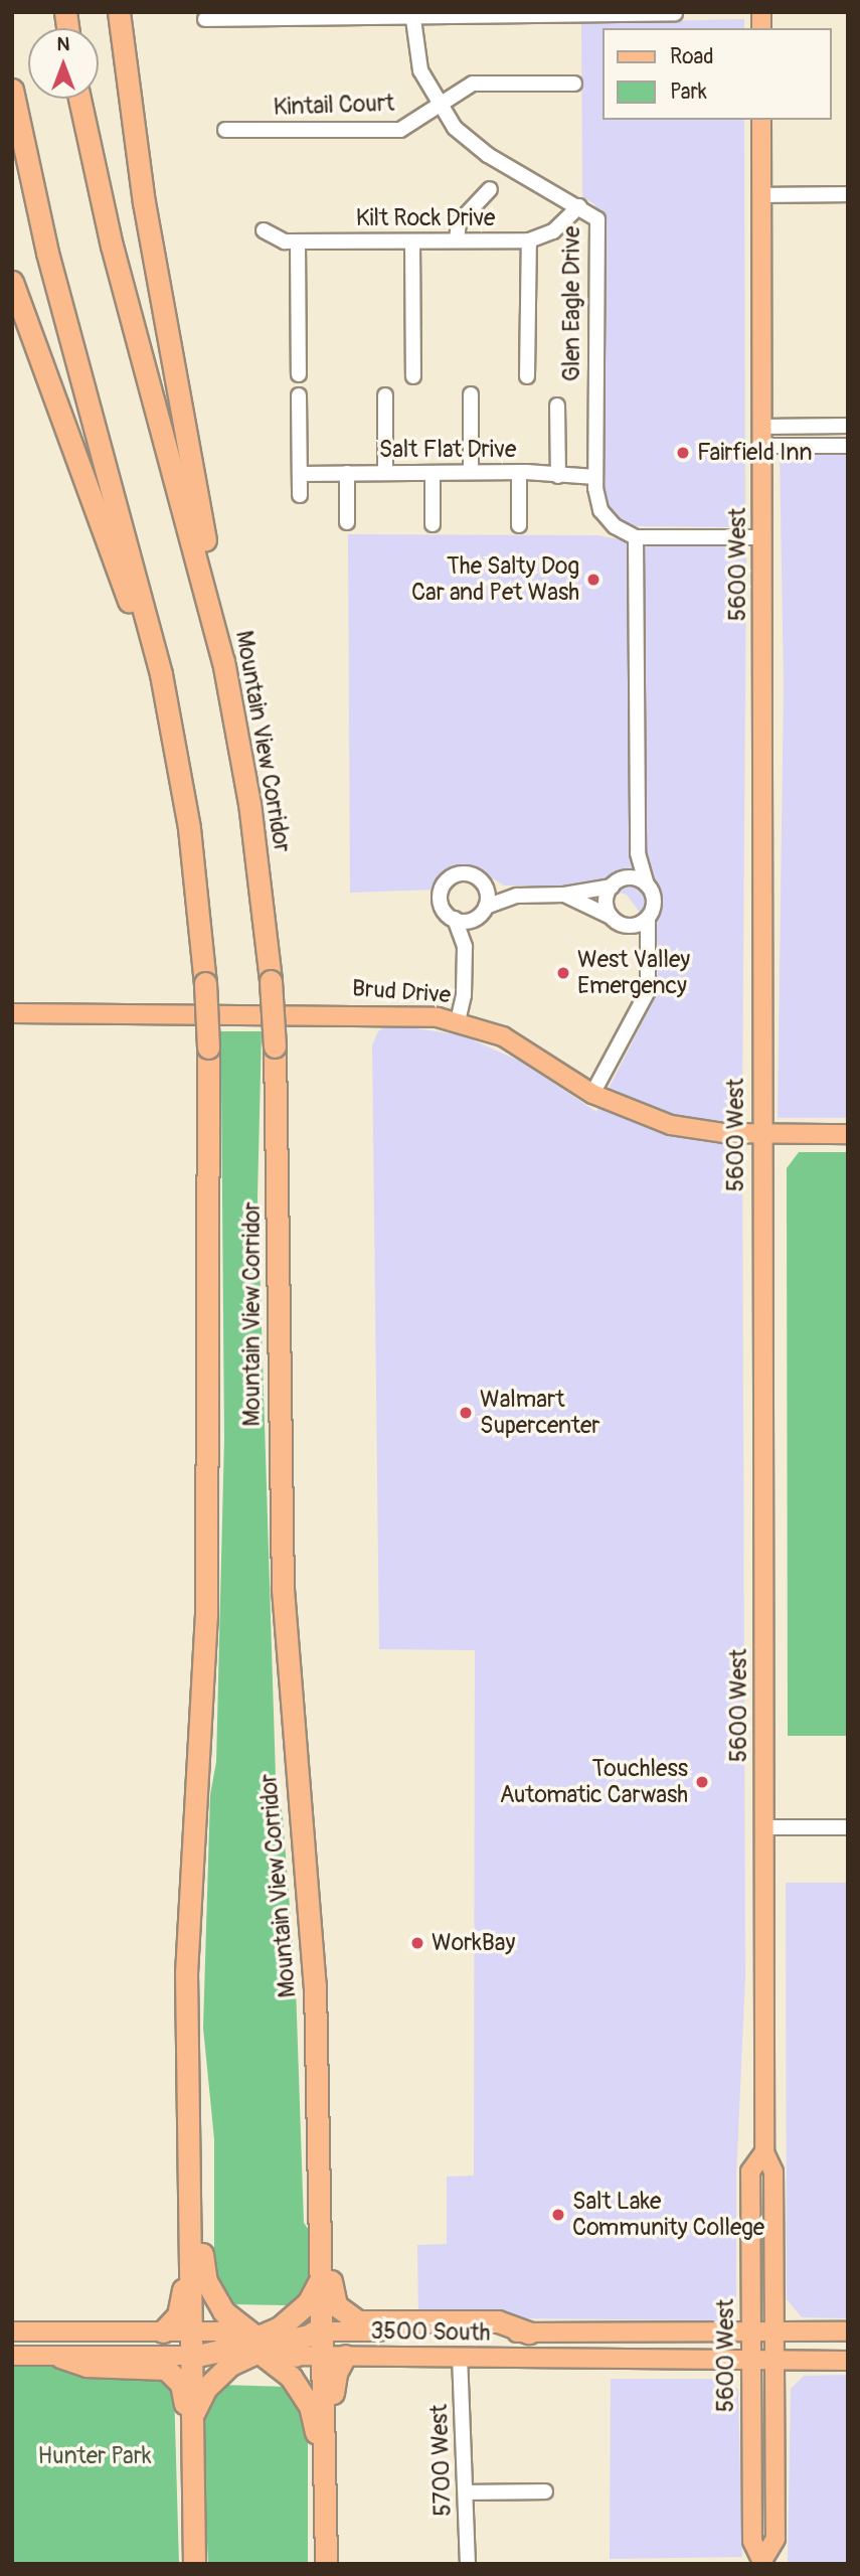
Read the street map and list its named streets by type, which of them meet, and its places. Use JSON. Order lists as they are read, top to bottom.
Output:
{
  "streets": {
    "highway": ["Mountain View Corridor"],
    "main road": ["5600 West", "Brud Drive", "3500 South"],
    "street": [
      "Kintail Court",
      "Kilt Rock Drive",
      "Glen Eagle Drive",
      "Salt Flat Drive",
      "5700 West"
    ]
  },
  "crossings": [
    ["Kintail Court", "Glen Eagle Drive"],
    ["Kilt Rock Drive", "Glen Eagle Drive"],
    ["Glen Eagle Drive", "Salt Flat Drive"],
    ["5600 West", "Brud Drive"],
    ["5600 West", "3500 South"],
    ["Mountain View Corridor", "3500 South"],
    ["3500 South", "5700 West"]
  ],
  "parks": ["Hunter Park"],
  "places": [
    "Fairfield Inn",
    "The Salty Dog Car and Pet Wash",
    "West Valley Emergency",
    "Walmart Supercenter",
    "Touchless Automatic Carwash",
    "WorkBay",
    "Salt Lake Community College"
  ],
  "legend": ["Road", "Park"],
  "north": "top"
}
